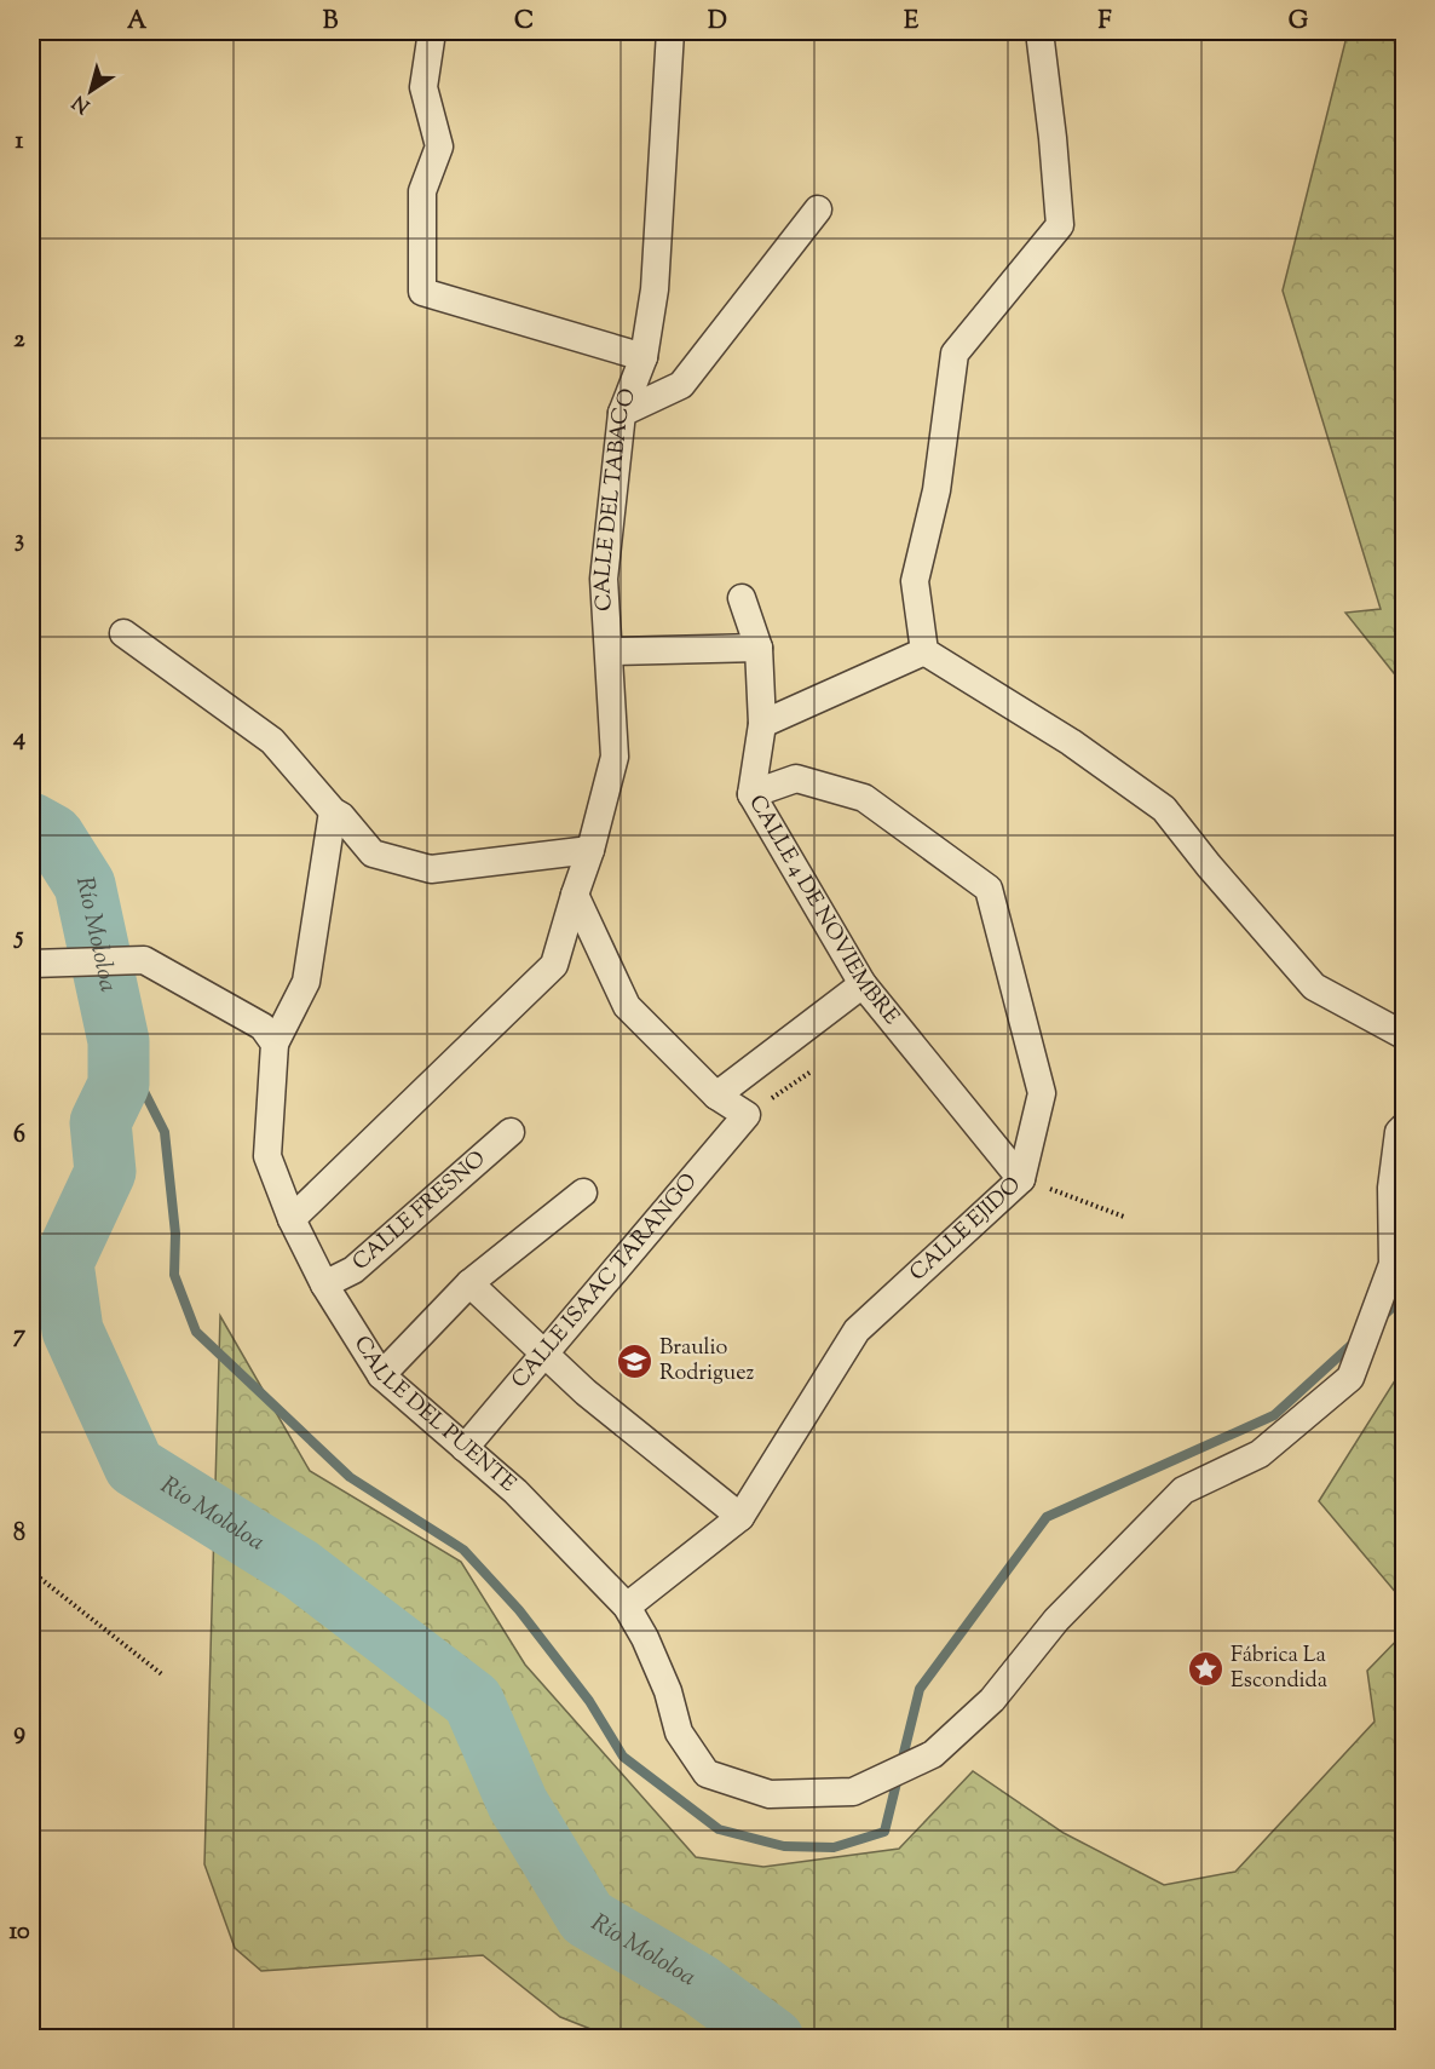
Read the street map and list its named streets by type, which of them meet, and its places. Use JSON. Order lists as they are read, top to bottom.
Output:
{
  "streets": {
    "street": [
      "CALLE DEL TABACO",
      "CALLE 4 DE NOVIEMBRE",
      "CALLE FRESNO",
      "CALLE EJIDO",
      "CALLE ISAAC TARANGO",
      "CALLE DEL PUENTE"
    ]
  },
  "crossings": [
    ["CALLE DEL TABACO", "CALLE DEL PUENTE"],
    ["CALLE 4 DE NOVIEMBRE", "CALLE EJIDO"],
    ["CALLE FRESNO", "CALLE DEL PUENTE"],
    ["CALLE EJIDO", "CALLE DEL PUENTE"],
    ["CALLE ISAAC TARANGO", "CALLE DEL PUENTE"]
  ],
  "water": ["Río Mololoa"],
  "places": {
    "school or university": ["Braulio Rodriguez"],
    "place": ["Fábrica La Escondida"]
  },
  "north": "bottom left",
  "grid": {
    "columns": [
      "A",
      "B",
      "C",
      "D",
      "E",
      "F",
      "G"
    ],
    "rows": [
      "1",
      "2",
      "3",
      "4",
      "5",
      "6",
      "7",
      "8",
      "9",
      "10"
    ]
  }
}
